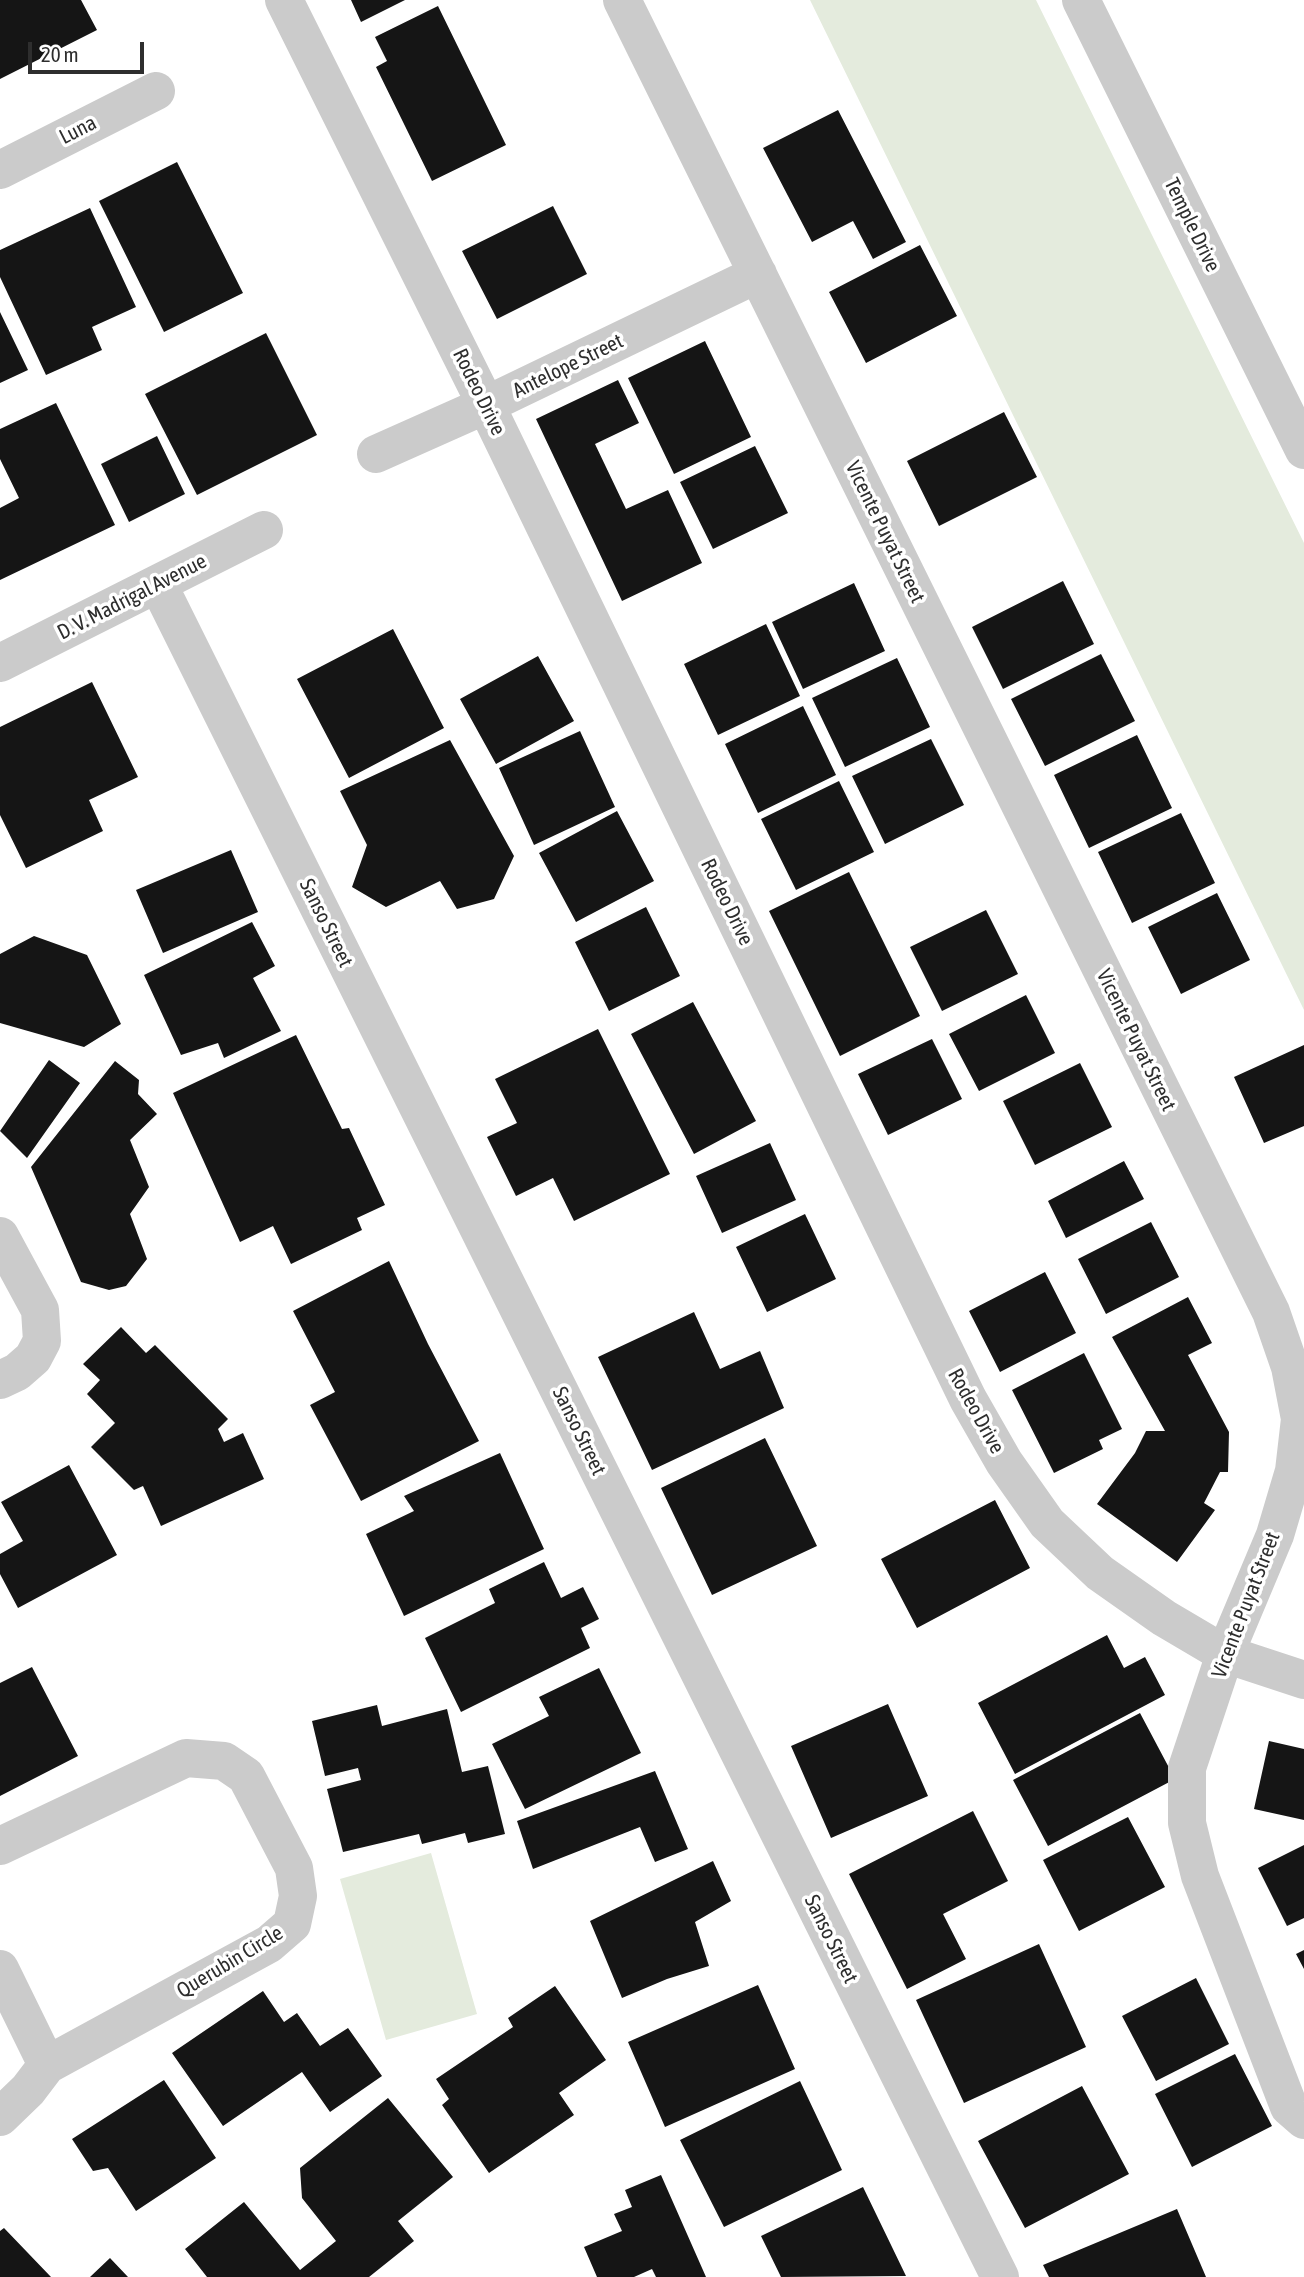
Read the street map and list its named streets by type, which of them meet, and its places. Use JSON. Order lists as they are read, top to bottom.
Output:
{
  "streets": {
    "street": [
      "Luna",
      "Temple Drive",
      "Antelope Street",
      "Rodeo Drive",
      "Vicente Puyat Street",
      "D. V. Madrigal Avenue",
      "Sanso Street",
      "Querubin Circle"
    ]
  },
  "crossings": [
    ["Antelope Street", "Rodeo Drive"],
    ["Antelope Street", "Vicente Puyat Street"],
    ["Rodeo Drive", "Vicente Puyat Street"],
    ["D. V. Madrigal Avenue", "Sanso Street"]
  ],
  "scale_bar": "20 m"
}
